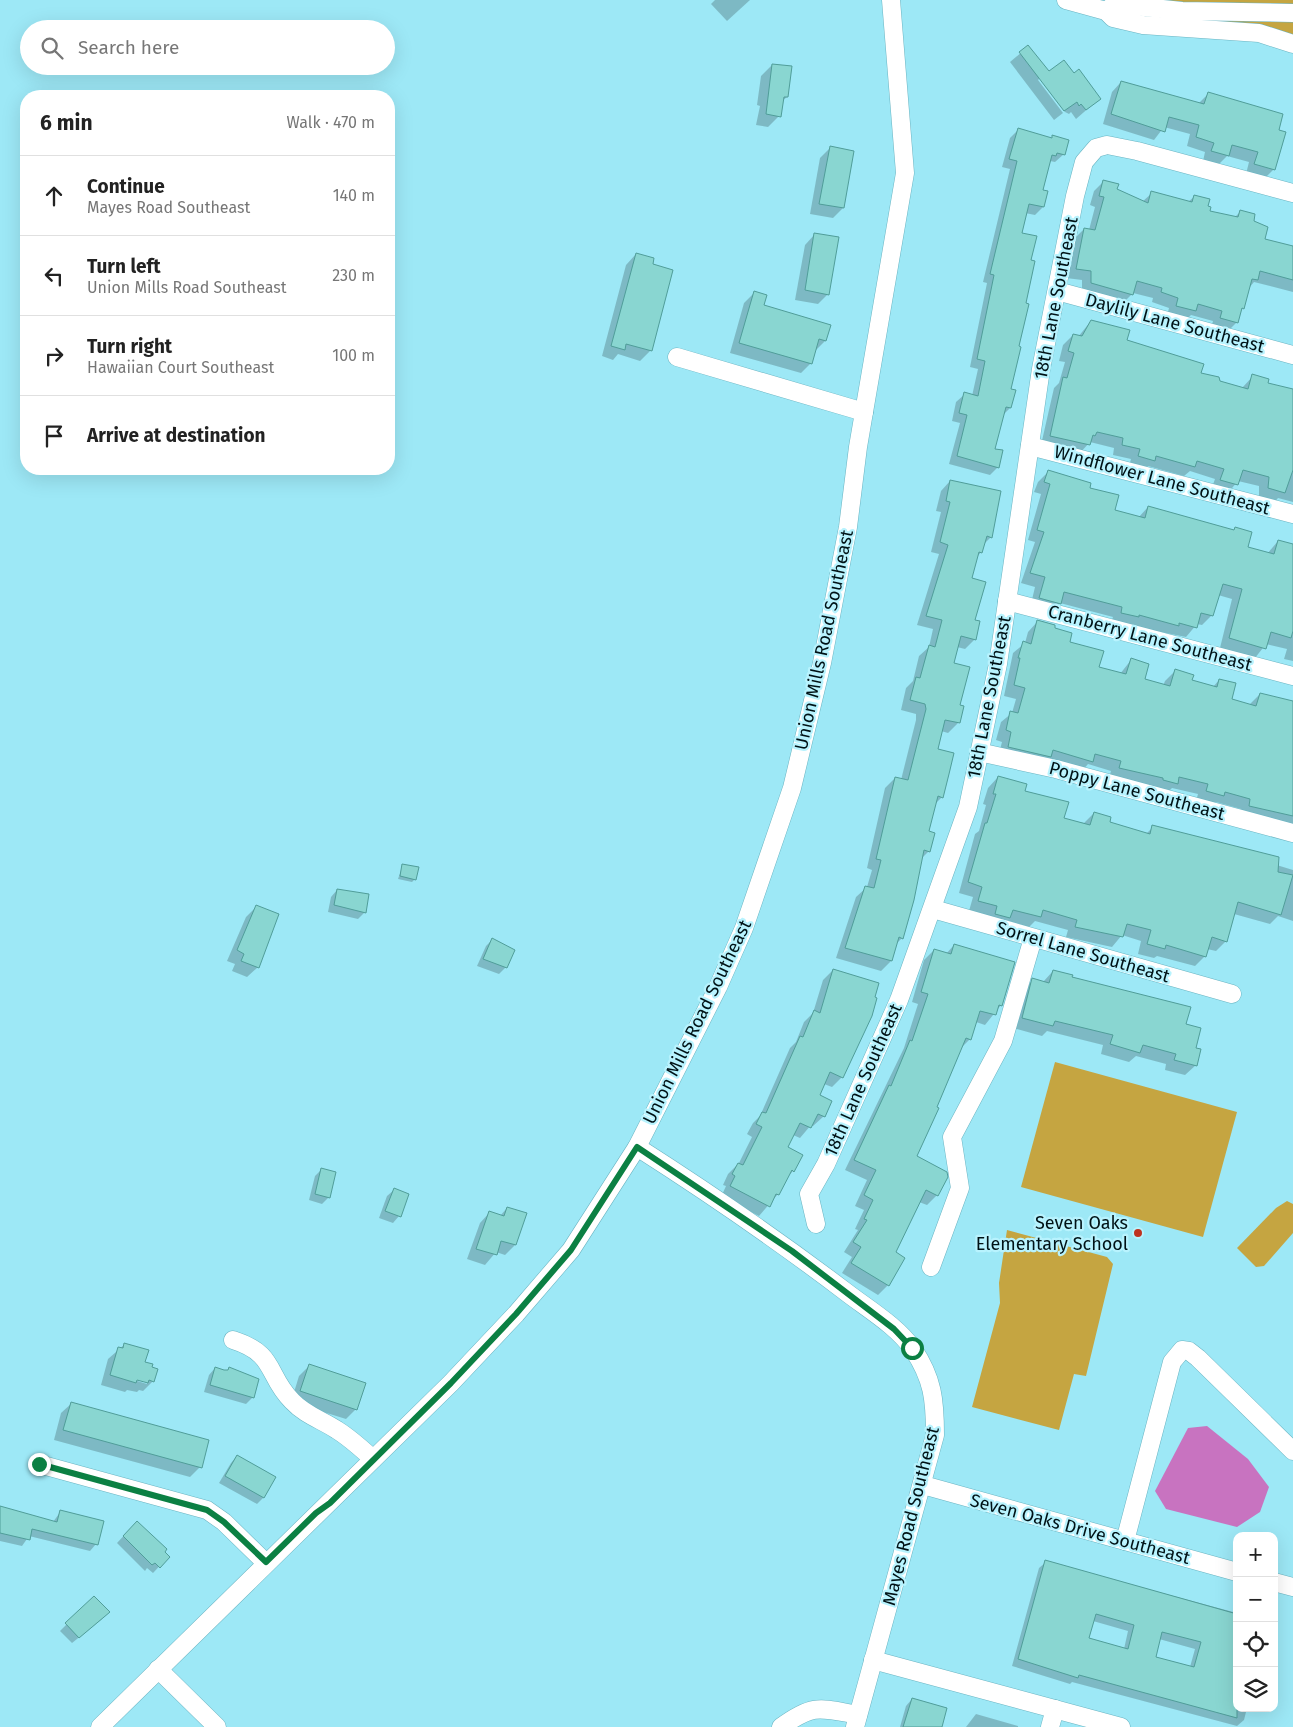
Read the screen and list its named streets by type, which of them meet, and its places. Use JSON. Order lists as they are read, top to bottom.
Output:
{
  "streets": {
    "street": [
      "18th Lane Southeast",
      "Daylily Lane Southeast",
      "Windflower Lane Southeast",
      "Cranberry Lane Southeast",
      "Union Mills Road Southeast",
      "Poppy Lane Southeast",
      "Sorrel Lane Southeast",
      "Mayes Road Southeast",
      "Seven Oaks Drive Southeast"
    ]
  },
  "crossings": [
    ["18th Lane Southeast", "Daylily Lane Southeast"],
    ["18th Lane Southeast", "Windflower Lane Southeast"],
    ["18th Lane Southeast", "Cranberry Lane Southeast"],
    ["18th Lane Southeast", "Poppy Lane Southeast"],
    ["18th Lane Southeast", "Sorrel Lane Southeast"],
    ["Union Mills Road Southeast", "Mayes Road Southeast"],
    ["Mayes Road Southeast", "Seven Oaks Drive Southeast"]
  ],
  "places": ["Seven Oaks Elementary School"],
  "page": {
    "search": "Search here",
    "heading": ["6 min", "Walk · 470 m"],
    "list": [
      ["Continue", "Mayes Road Southeast", "140 m"],
      ["Turn left", "Union Mills Road Southeast", "230 m"],
      ["Turn right", "Hawaiian Court Southeast", "100 m"],
      "Arrive at destination"
    ],
    "map_buttons": ["+", "−"]
  }
}
